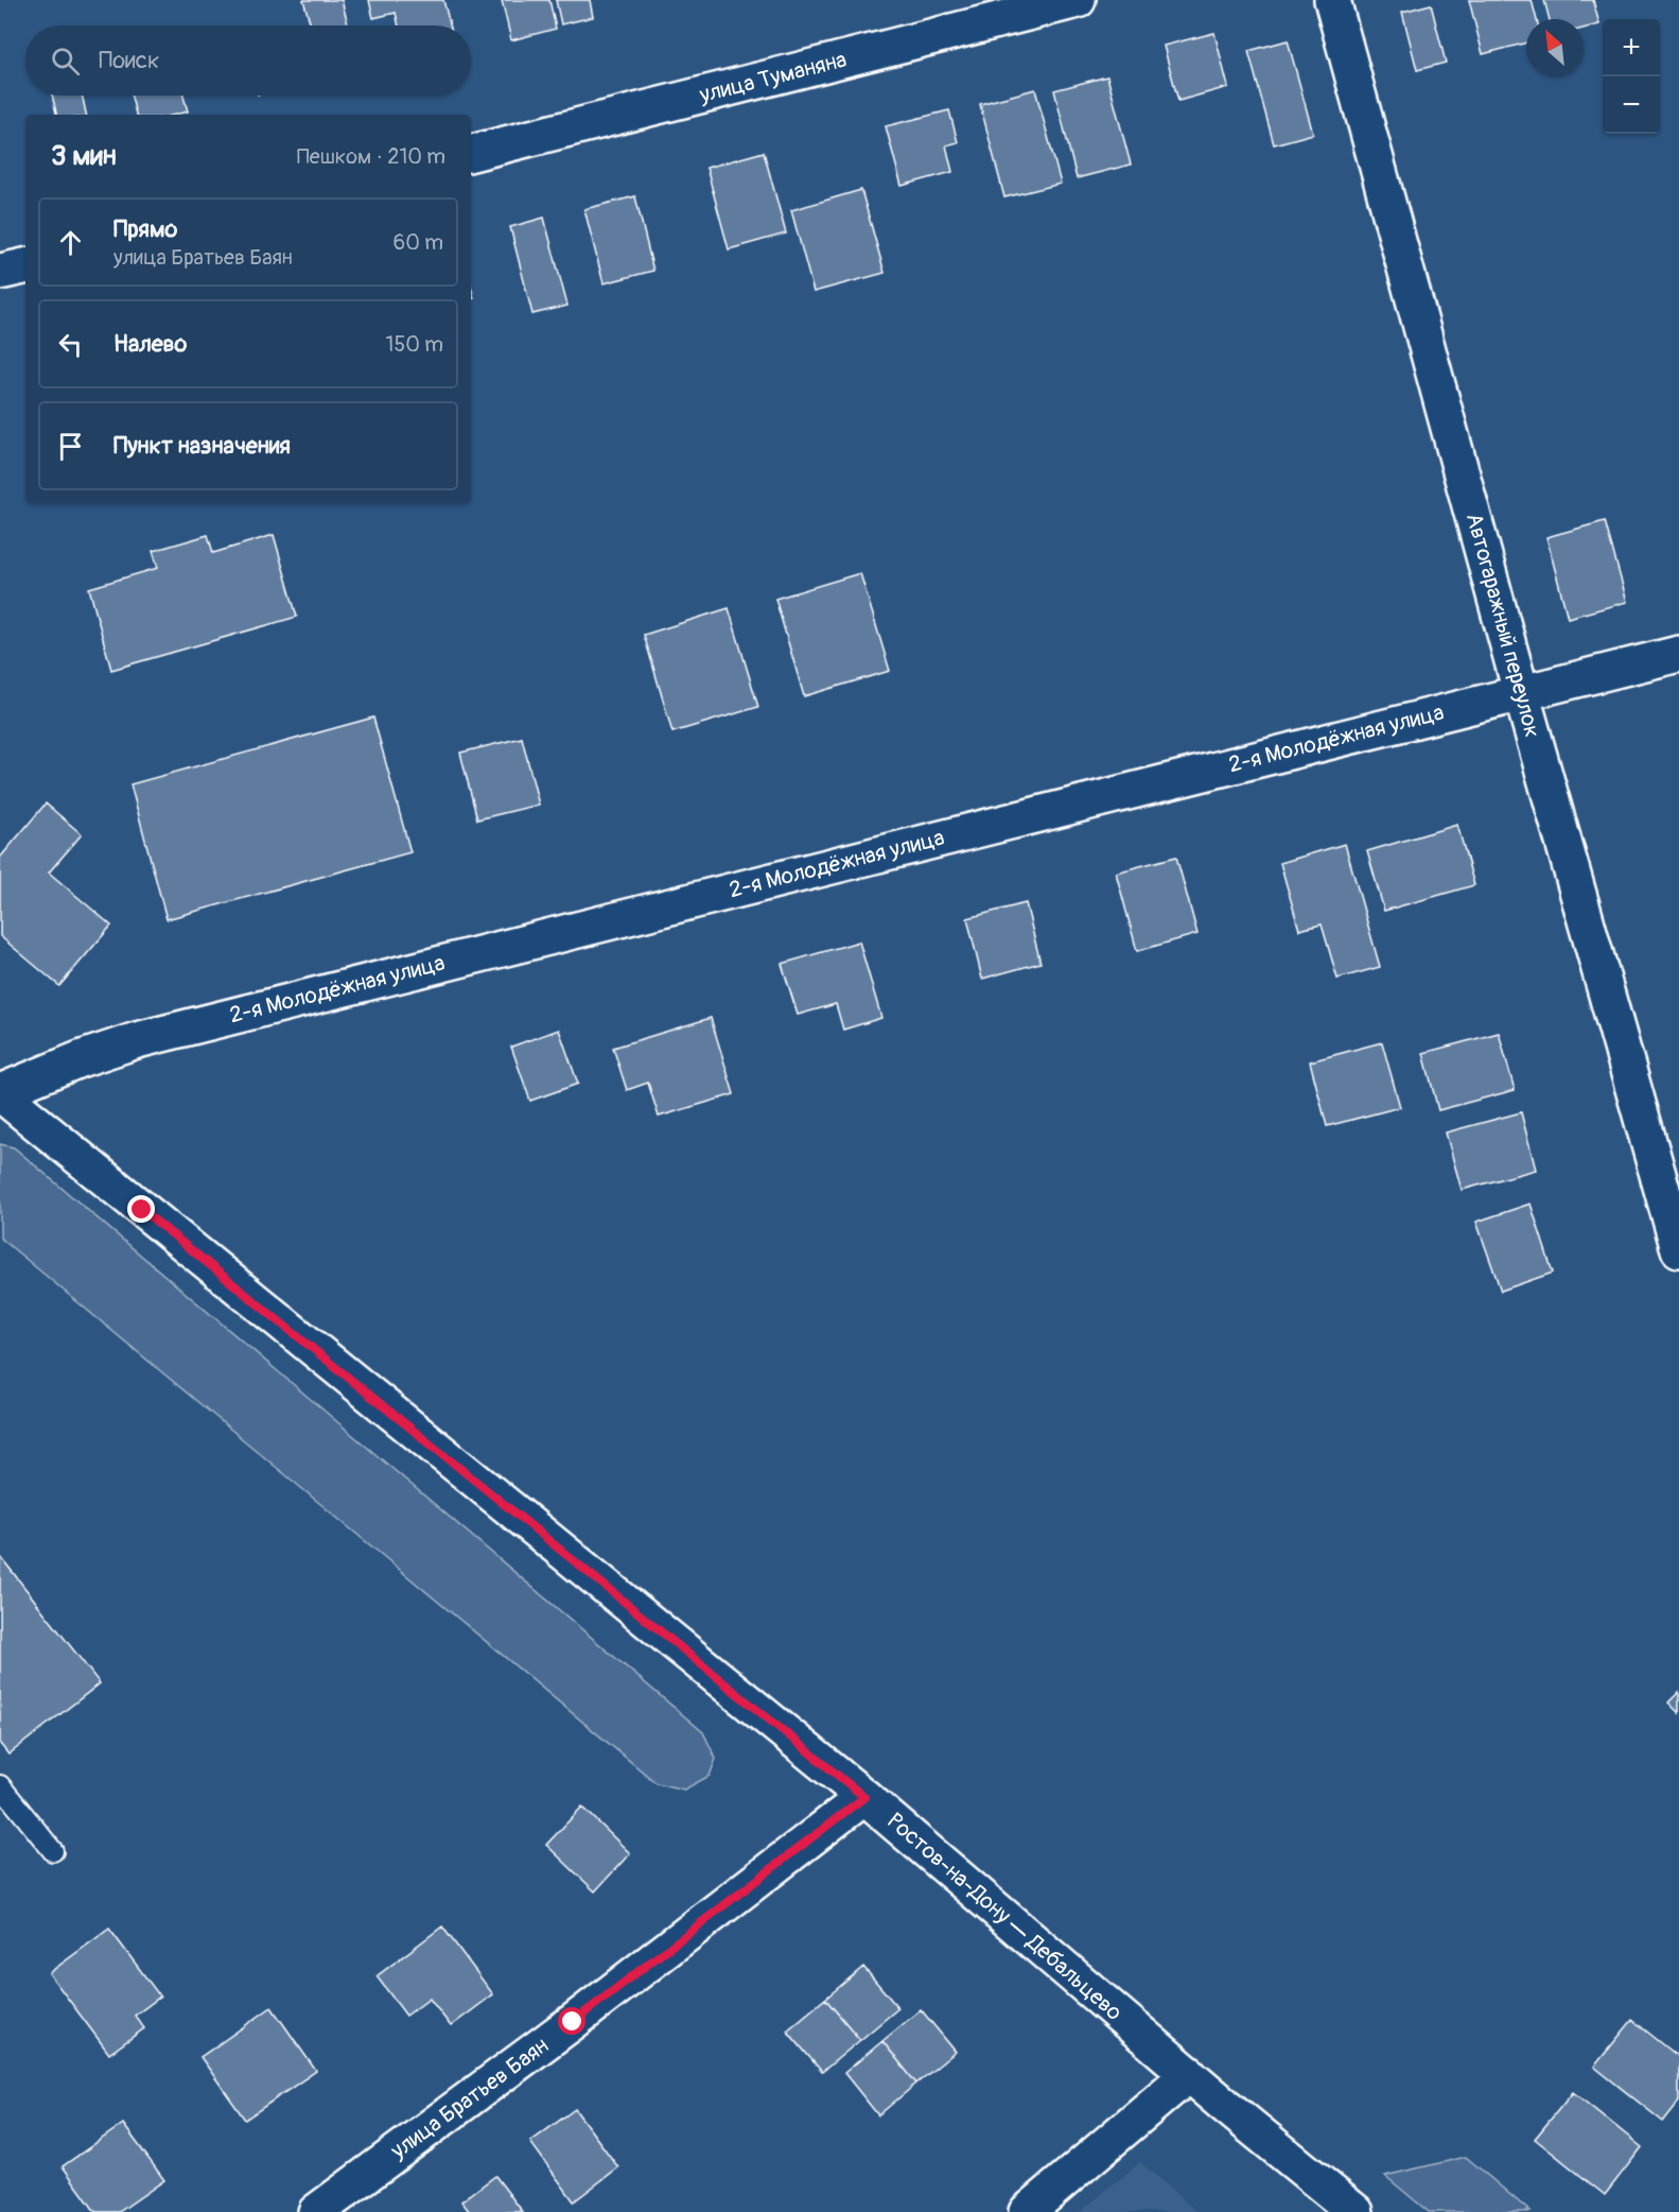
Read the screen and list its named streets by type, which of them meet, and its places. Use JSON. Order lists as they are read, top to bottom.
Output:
{
  "streets": {
    "street": [
      "улица Туманяна",
      "Автогаражный переулок",
      "2-я Молодёжная улица",
      "Ростов-на-Дону — Дебальцево",
      "улица Братьев Баян"
    ]
  },
  "crossings": [
    ["Автогаражный переулок", "2-я Молодёжная улица"],
    ["2-я Молодёжная улица", "Ростов-на-Дону — Дебальцево"],
    ["Ростов-на-Дону — Дебальцево", "улица Братьев Баян"]
  ],
  "north": "top left",
  "page": {
    "map_buttons": ["+", "−"],
    "search": "Поиск",
    "heading": ["3 мин", "Пешком · 210 m"],
    "list": [
      ["Прямо", "улица Братьев Баян", "60 m"],
      ["Налево", "150 m"],
      "Пункт назначения"
    ]
  }
}
